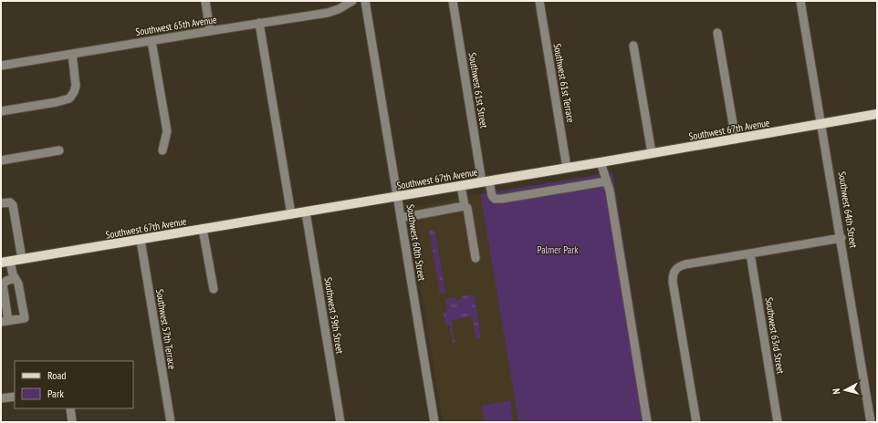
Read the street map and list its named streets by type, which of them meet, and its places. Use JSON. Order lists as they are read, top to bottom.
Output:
{
  "streets": {
    "main road": ["Southwest 67th Avenue"],
    "street": [
      "Southwest 65th Avenue",
      "Southwest 61st Terrace",
      "Southwest 61st Street",
      "Southwest 64th Street",
      "Southwest 60th Street",
      "Southwest 59th Street",
      "Southwest 57th Terrace",
      "Southwest 63rd Street"
    ]
  },
  "crossings": [
    ["Southwest 61st Terrace", "Southwest 67th Avenue"],
    ["Southwest 61st Street", "Southwest 67th Avenue"],
    ["Southwest 67th Avenue", "Southwest 64th Street"],
    ["Southwest 67th Avenue", "Southwest 60th Street"],
    ["Southwest 67th Avenue", "Southwest 59th Street"],
    ["Southwest 67th Avenue", "Southwest 57th Terrace"]
  ],
  "parks": ["Palmer Park"],
  "legend": ["Road", "Park"],
  "north": "left"
}
